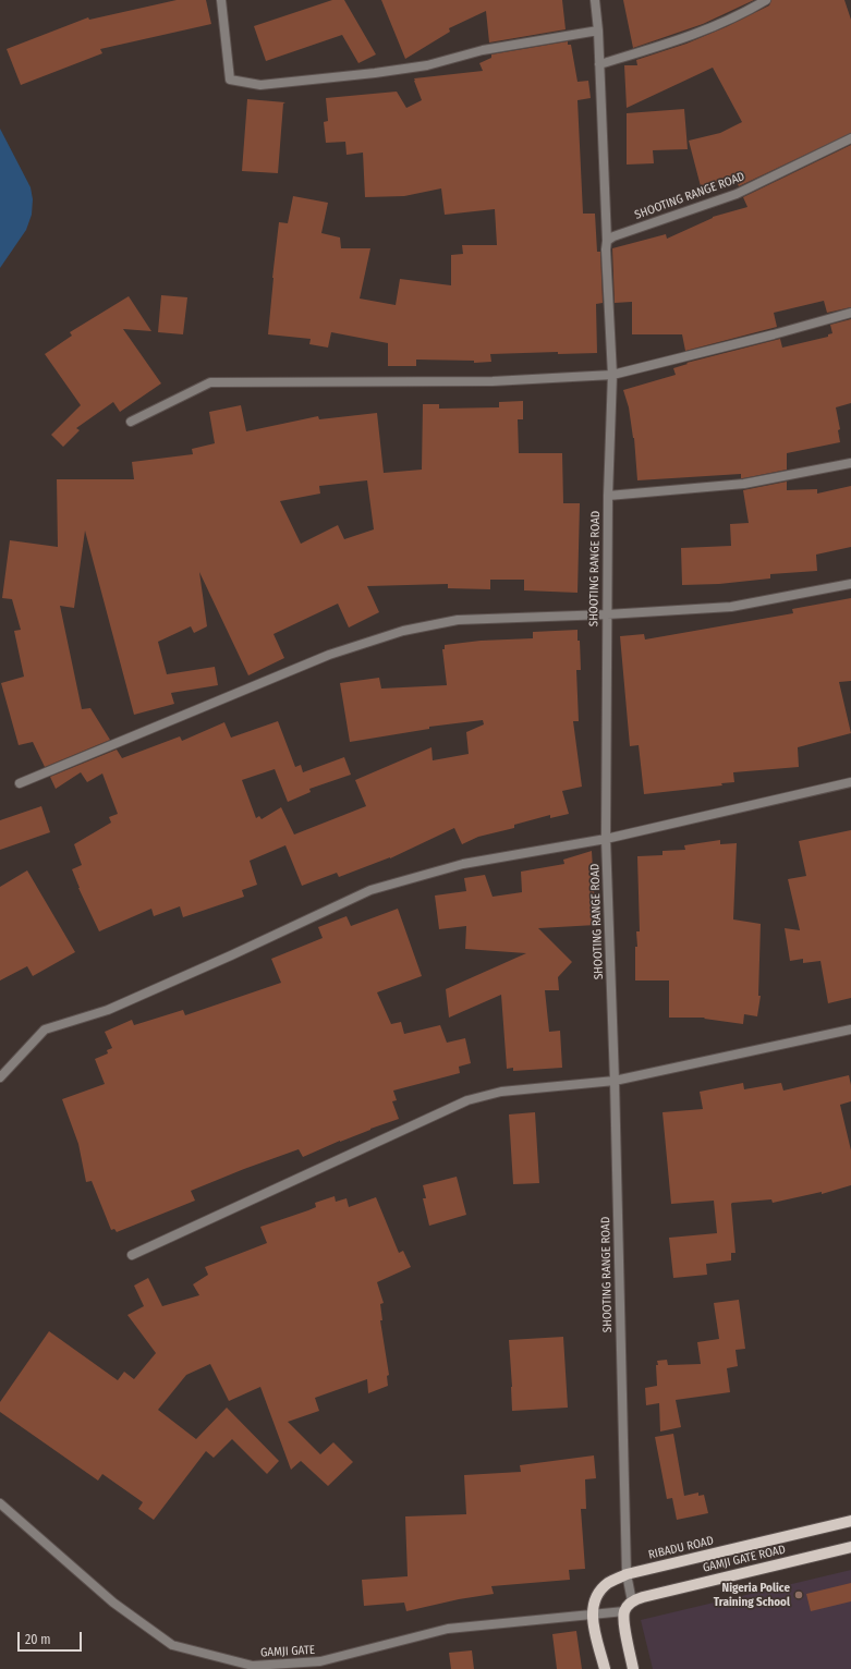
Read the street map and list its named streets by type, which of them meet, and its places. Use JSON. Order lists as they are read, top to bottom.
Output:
{
  "streets": {
    "main road": ["RIBADU ROAD", "GAMJI GATE ROAD"],
    "street": ["SHOOTING RANGE ROAD", "GAMJI GATE"]
  },
  "crossings": [
    ["SHOOTING RANGE ROAD", "RIBADU ROAD"],
    ["SHOOTING RANGE ROAD", "GAMJI GATE ROAD"],
    ["RIBADU ROAD", "GAMJI GATE"]
  ],
  "places": ["Nigeria Police Training School"],
  "scale_bar": "20 m"
}
